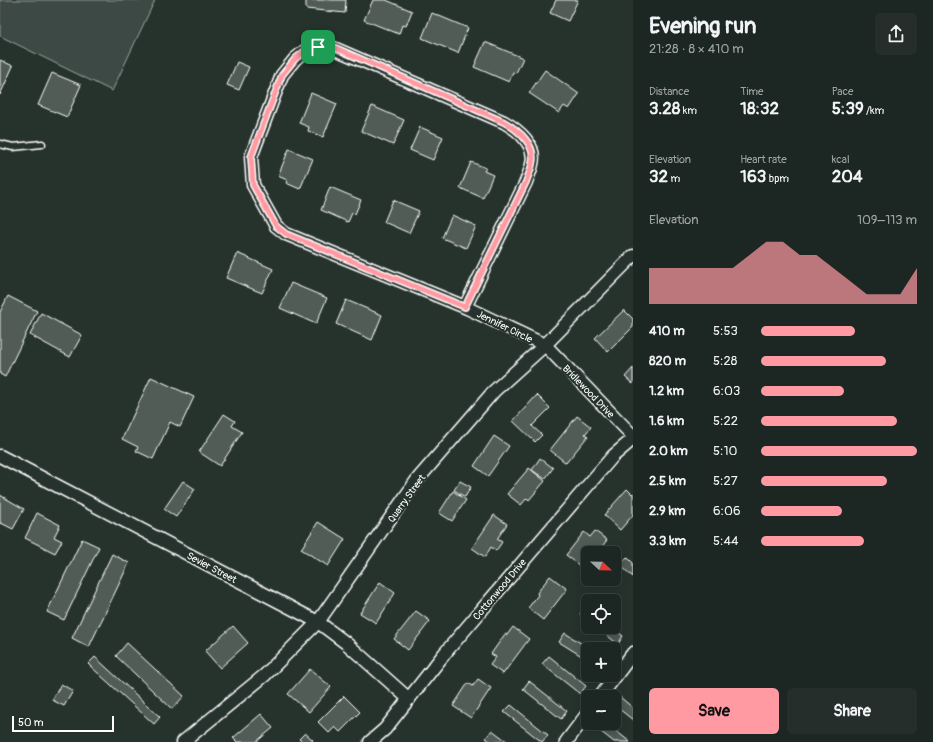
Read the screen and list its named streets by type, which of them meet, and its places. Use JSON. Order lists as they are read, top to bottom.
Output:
{
  "streets": {
    "street": [
      "Jennifer Circle",
      "Bridlewood Drive",
      "Quarry Street",
      "Sevier Street",
      "Cottonwood Drive"
    ]
  },
  "crossings": [
    ["Jennifer Circle", "Bridlewood Drive"],
    ["Jennifer Circle", "Quarry Street"],
    ["Bridlewood Drive", "Quarry Street"],
    ["Quarry Street", "Sevier Street"],
    ["Sevier Street", "Cottonwood Drive"]
  ],
  "scale_bar": "50 m",
  "north": "right",
  "page": {
    "heading": ["Evening run", "21:28 · 8 × 410 m"],
    "stats": [
      ["Distance", "3.28 km"],
      ["Time", "18:32"],
      ["Pace", "5:39 /km"],
      ["Elevation", "32 m"],
      ["Heart rate", "163 bpm"],
      ["kcal", "204"]
    ],
    "chart": ["Elevation", "109–113 m"],
    "list": [
      {
        "name": "410 m",
        "note": "5:53"
      },
      {
        "name": "820 m",
        "note": "5:28"
      },
      {
        "name": "1.2 km",
        "note": "6:03"
      },
      {
        "name": "1.6 km",
        "note": "5:22"
      },
      {
        "name": "2.0 km",
        "note": "5:10"
      },
      {
        "name": "2.5 km",
        "note": "5:27"
      },
      {
        "name": "2.9 km",
        "note": "6:06"
      },
      {
        "name": "3.3 km",
        "note": "5:44"
      }
    ],
    "map_buttons": ["+", "−"],
    "buttons": ["Save", "Share"],
    "scale": "50 m"
  }
}
